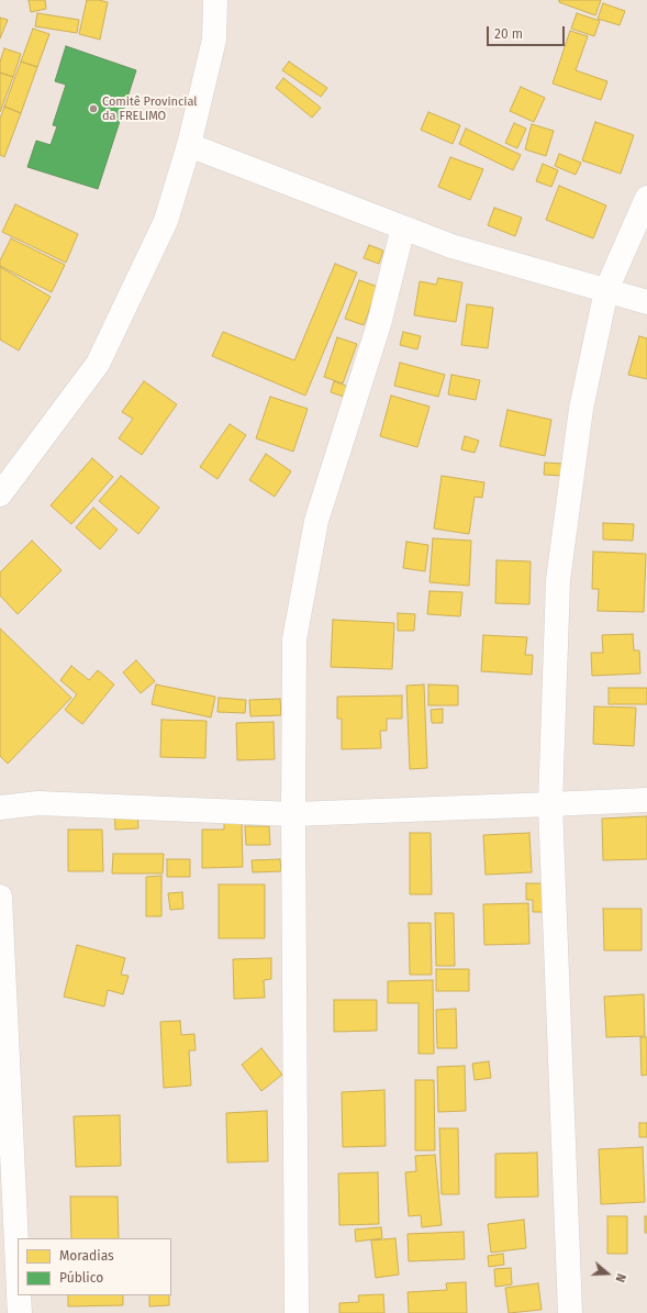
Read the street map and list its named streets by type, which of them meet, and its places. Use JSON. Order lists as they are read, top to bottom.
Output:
{
  "places": ["Comitê Provincial da FRELIMO"],
  "legend": ["Moradias", "Público"],
  "scale_bar": "20 m",
  "north": "right"
}
